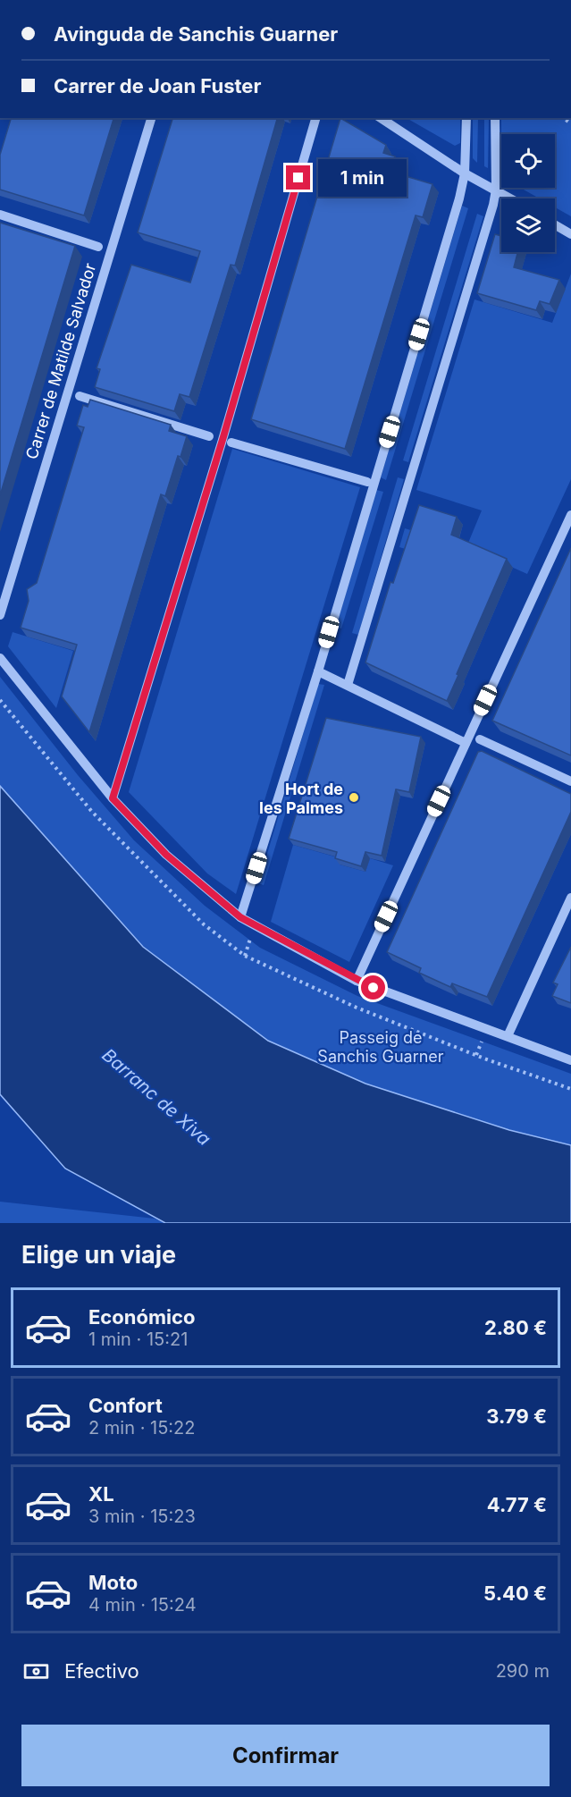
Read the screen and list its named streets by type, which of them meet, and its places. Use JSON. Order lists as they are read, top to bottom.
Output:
{
  "streets": {
    "street": ["Carrer de Matilde Salvador"]
  },
  "water": ["Barranc de Xiva"],
  "parks": ["Passeig de Sanchis Guarner"],
  "places": ["Hort de les Palmes"],
  "page": {
    "banner": ["Avinguda de Sanchis Guarner", "Carrer de Joan Fuster"],
    "bubble": "1 min",
    "heading": "Elige un viaje",
    "list": [
      {
        "name": "Económico",
        "note": "1 min · 15:21",
        "value": "2.80 €"
      },
      {
        "name": "Confort",
        "note": "2 min · 15:22",
        "value": "3.79 €"
      },
      {
        "name": "XL",
        "note": "3 min · 15:23",
        "value": "4.77 €"
      },
      {
        "name": "Moto",
        "note": "4 min · 15:24",
        "value": "5.40 €"
      }
    ],
    "pay": ["Efectivo", "290 m"],
    "buttons": "Confirmar"
  }
}
